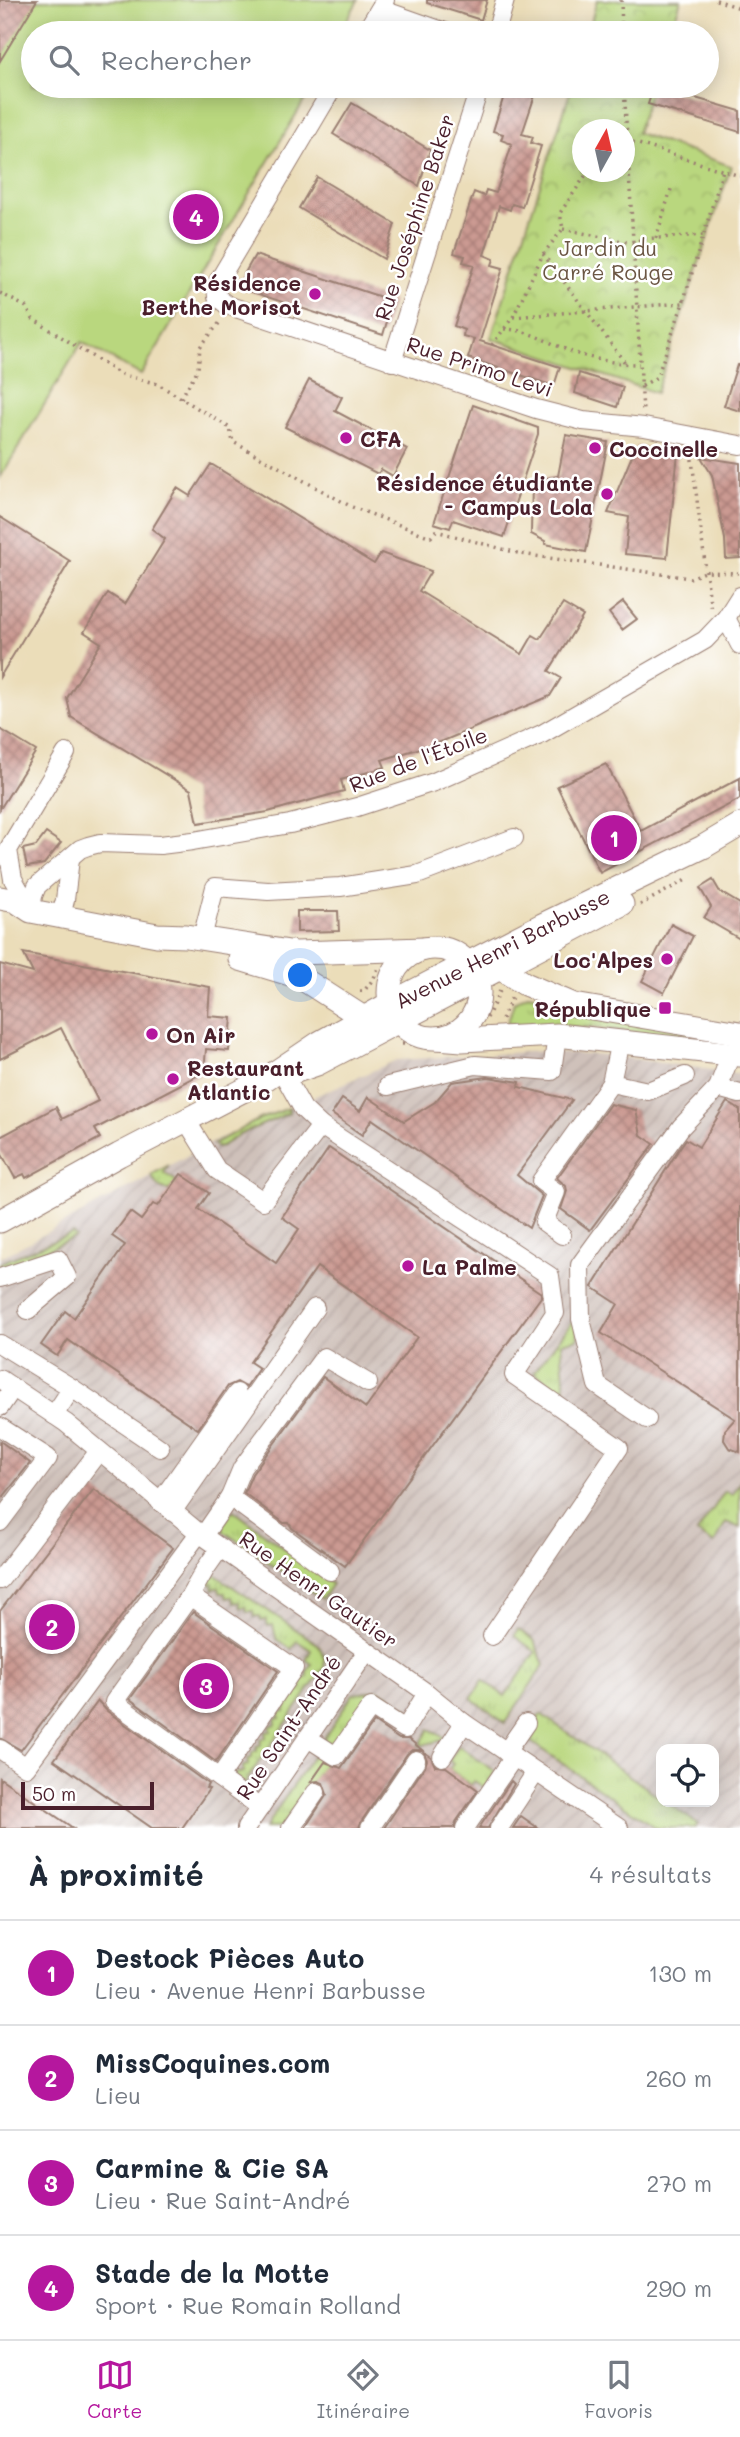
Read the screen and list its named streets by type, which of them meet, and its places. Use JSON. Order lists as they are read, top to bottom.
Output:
{
  "streets": {
    "main road": ["Avenue Henri Barbusse"],
    "street": [
      "Rue Joséphine Baker",
      "Rue Primo Levi",
      "Rue de l'Étoile",
      "Rue Henri Gautier",
      "Rue Saint-André"
    ]
  },
  "crossings": [
    ["Rue Joséphine Baker", "Rue Primo Levi"],
    ["Rue Henri Gautier", "Rue Saint-André"]
  ],
  "parks": ["Jardin du Carré Rouge"],
  "places": {
    "other": [
      "Résidence Berthe Morisot",
      "CFA",
      "Coccinelle",
      "Résidence étudiante - Campus Lola",
      "Loc'Alpes",
      "On Air",
      "Restaurant Atlantic",
      "La Palme"
    ],
    "transit": ["République"]
  },
  "scale_bar": "50 m",
  "north": "top",
  "page": {
    "search": "Rechercher",
    "pins": [
      "4",
      "1",
      "2",
      "3"
    ],
    "scale": "50 m",
    "heading": ["À proximité", "4 résultats"],
    "list": [
      {
        "mark": "1",
        "name": "Destock Pièces Auto",
        "note": "Lieu · Avenue Henri Barbusse",
        "value": "130 m"
      },
      {
        "mark": "2",
        "name": "MissCoquines.com",
        "note": "Lieu",
        "value": "260 m"
      },
      {
        "mark": "3",
        "name": "Carmine & Cie SA",
        "note": "Lieu · Rue Saint-André",
        "value": "270 m"
      },
      {
        "mark": "4",
        "name": "Stade de la Motte",
        "note": "Sport · Rue Romain Rolland",
        "value": "290 m"
      }
    ],
    "nav": ["Carte", "Itinéraire", "Favoris"]
  }
}
